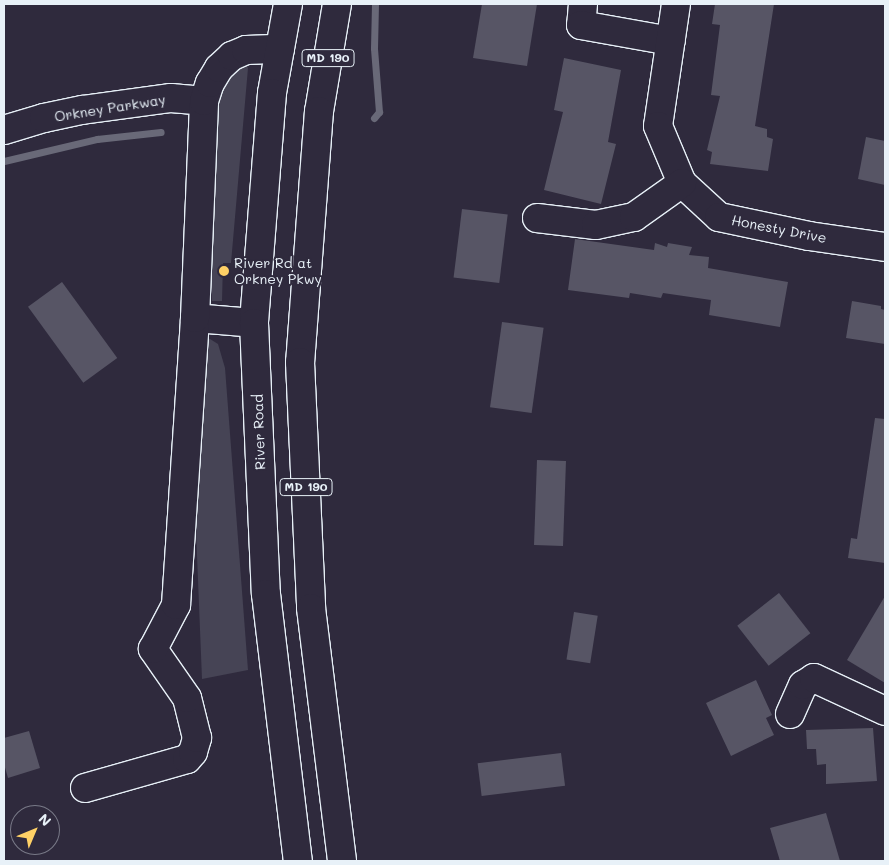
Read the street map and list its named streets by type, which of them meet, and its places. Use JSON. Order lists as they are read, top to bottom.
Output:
{
  "streets": {
    "main road": [
      "MD 190",
      "Orkney Parkway",
      "Honesty Drive",
      "River Road"
    ]
  },
  "places": ["River Rd at Orkney Pkwy"],
  "north": "top right"
}
